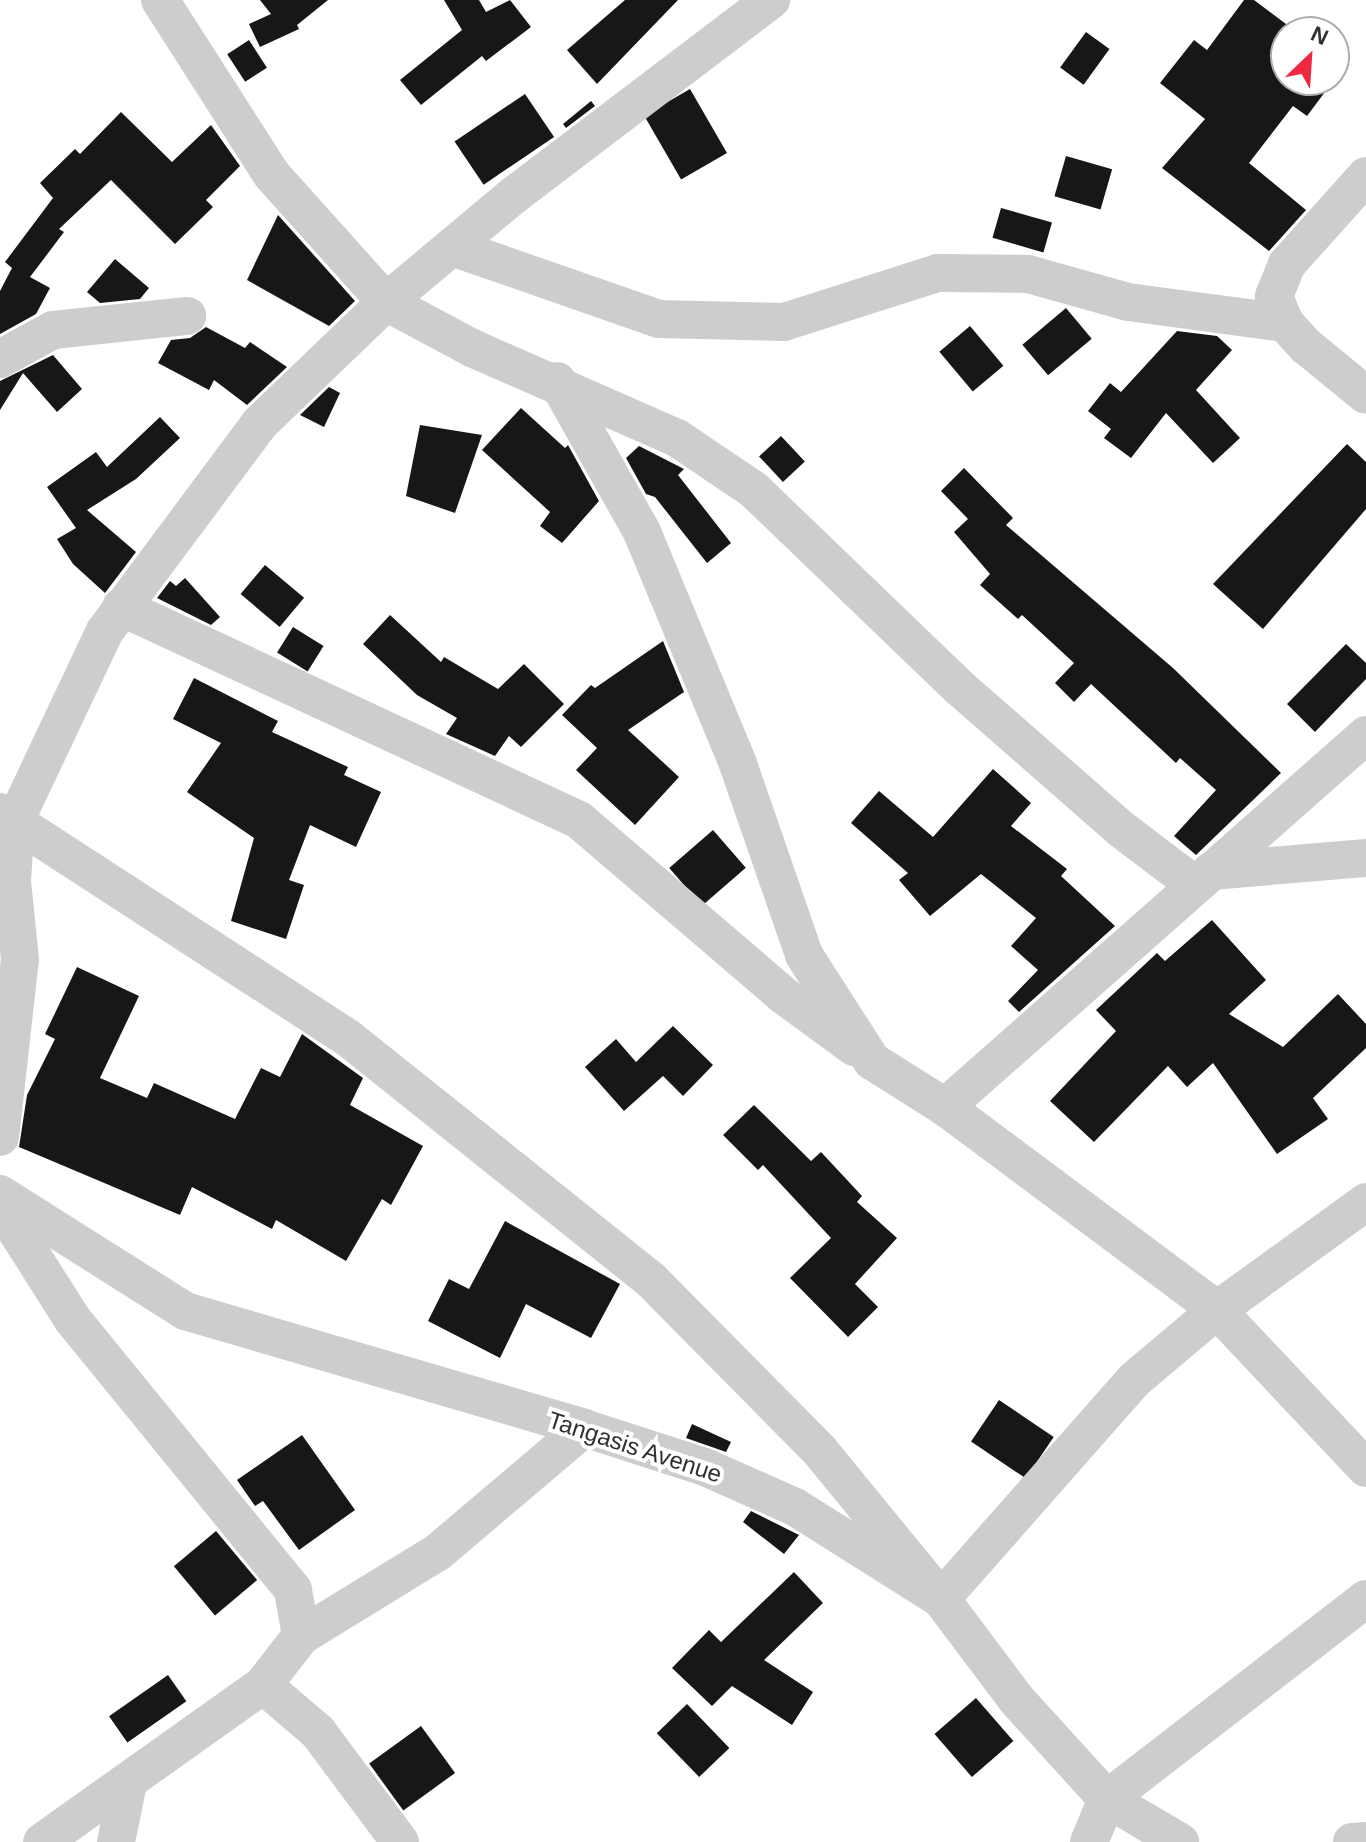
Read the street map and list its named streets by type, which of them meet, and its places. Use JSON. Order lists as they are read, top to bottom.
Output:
{
  "streets": {
    "street": ["Tangasis Avenue"]
  },
  "north": "top right"
}
